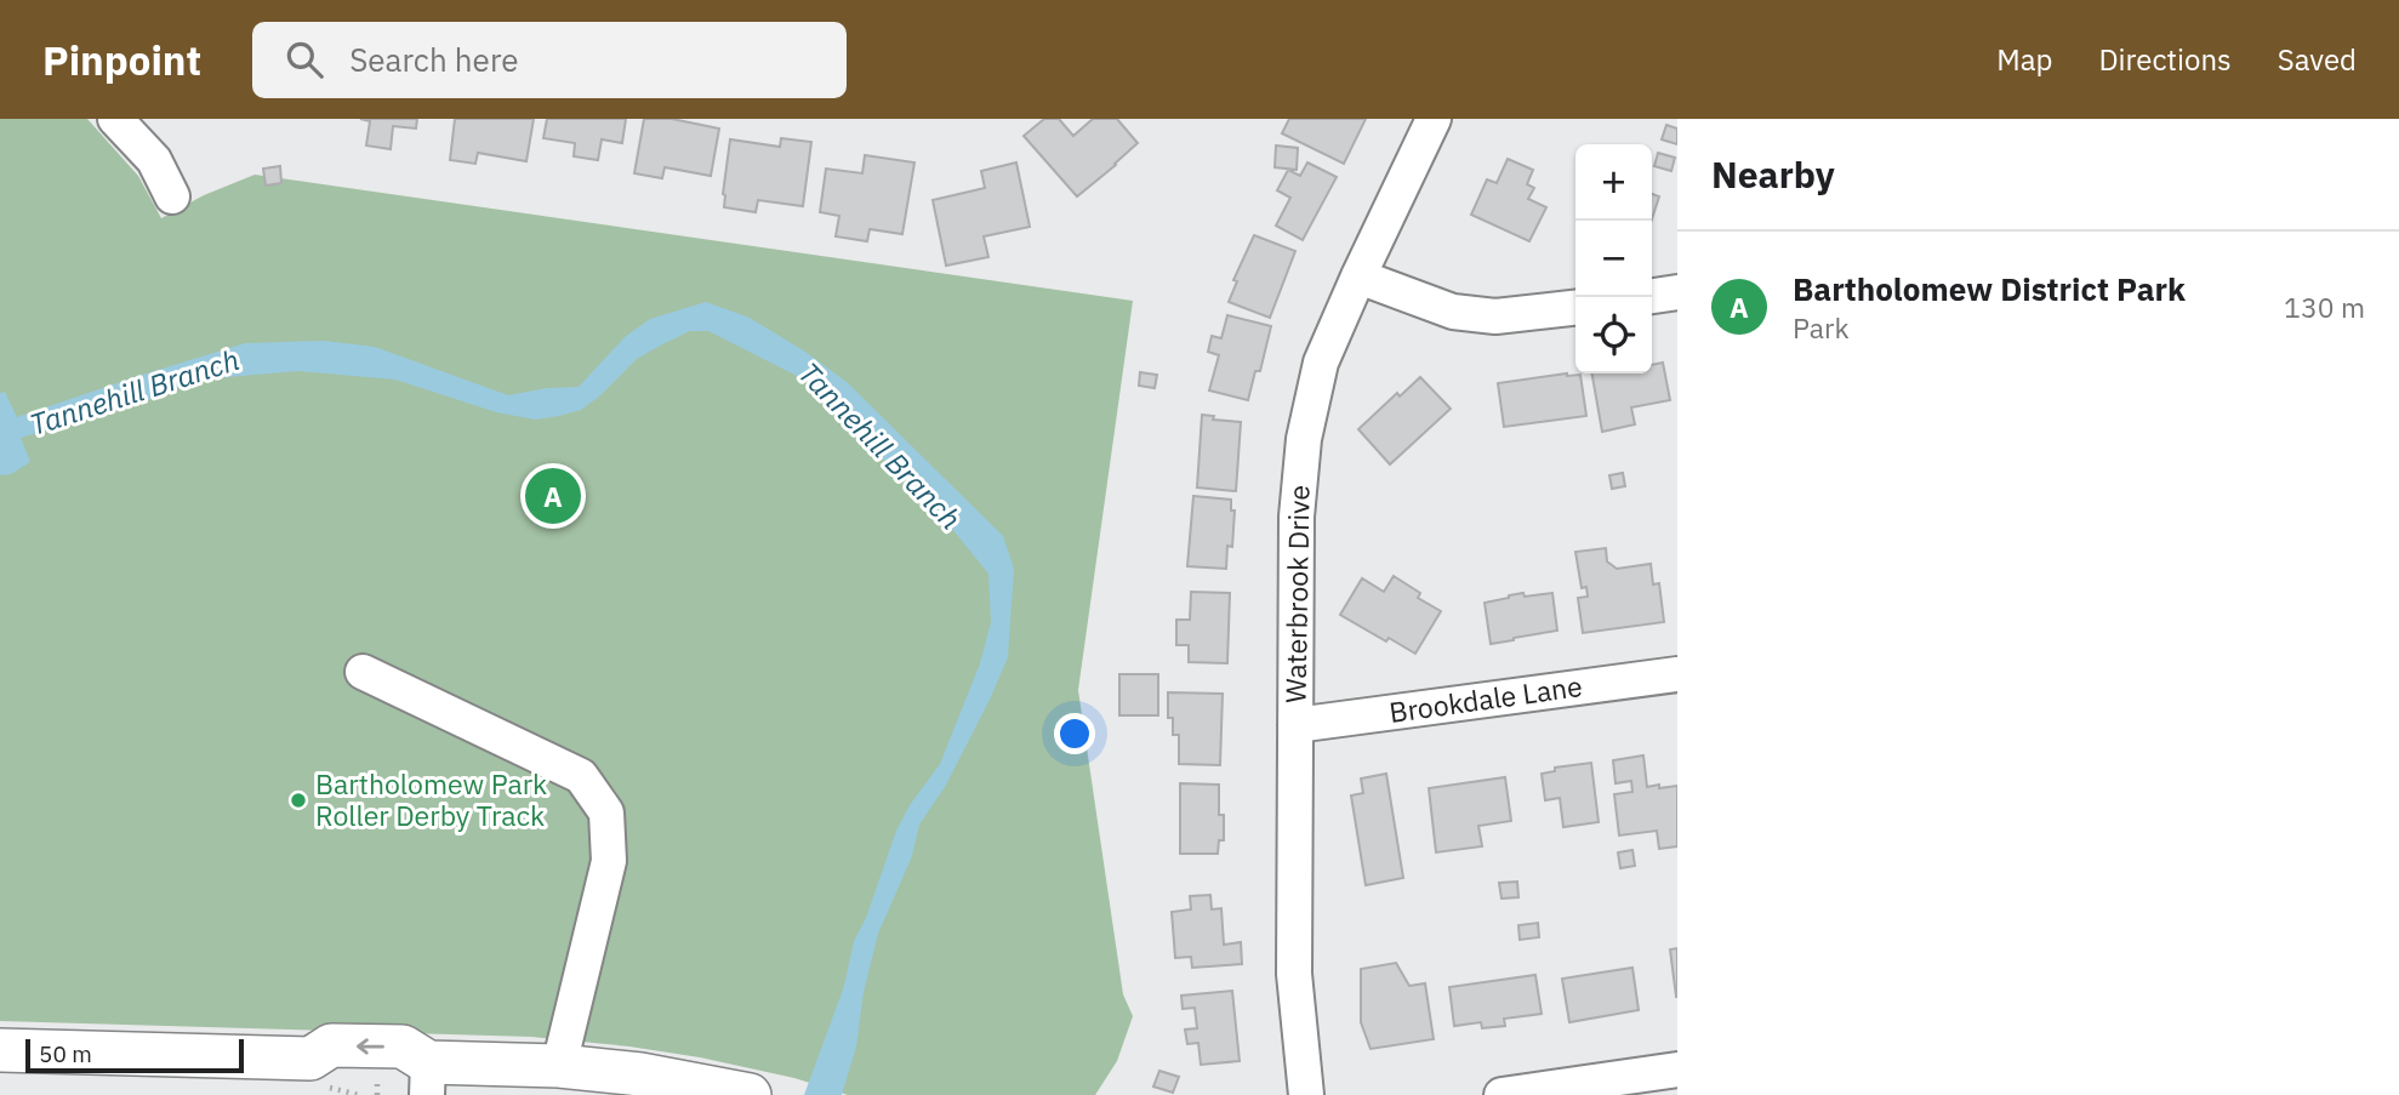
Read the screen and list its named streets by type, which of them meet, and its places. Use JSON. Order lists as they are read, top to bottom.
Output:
{
  "streets": {
    "street": ["Waterbrook Drive", "Brookdale Lane"]
  },
  "crossings": [
    ["Waterbrook Drive", "Brookdale Lane"]
  ],
  "water": ["Tannehill Branch"],
  "places": ["Bartholomew Park Roller Derby Track"],
  "scale_bar": "50 m",
  "page": {
    "header": "Pinpoint",
    "search": "Search here",
    "nav": ["Map", "Directions", "Saved"],
    "heading": "Nearby",
    "map_buttons": ["+", "−"],
    "list": [
      {
        "mark": "A",
        "name": "Bartholomew District Park",
        "note": "Park",
        "value": "130 m"
      }
    ],
    "pins": "A",
    "scale": "50 m"
  }
}
